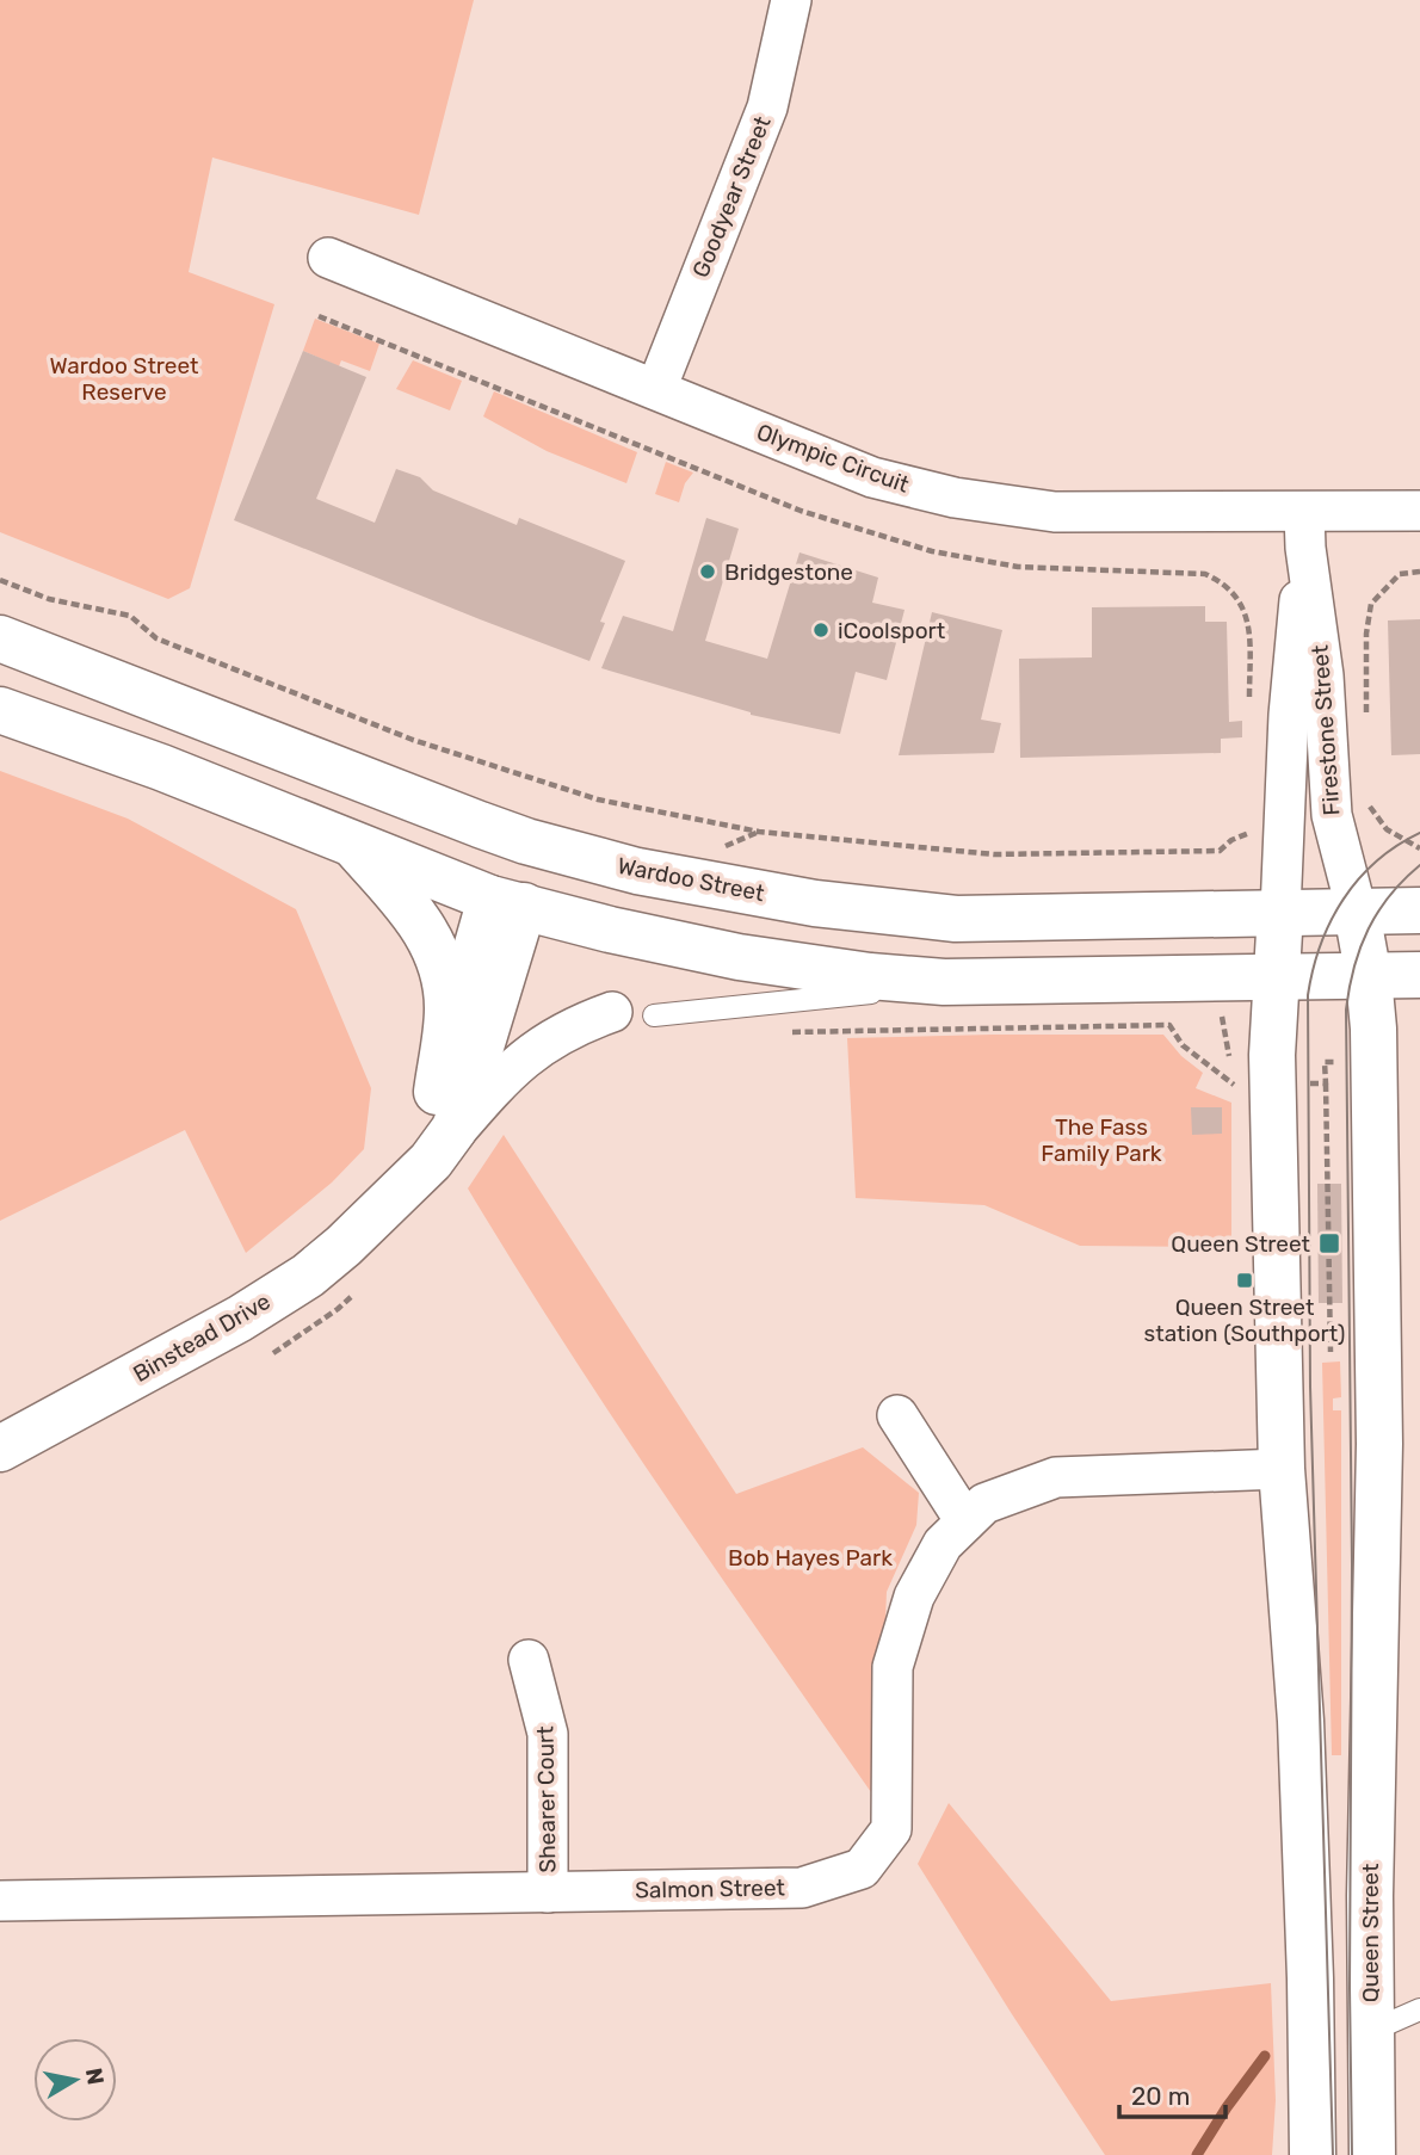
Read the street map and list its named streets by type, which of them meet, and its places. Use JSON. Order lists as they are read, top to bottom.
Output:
{
  "streets": {
    "street": [
      "Goodyear Street",
      "Olympic Circuit",
      "Firestone Street",
      "Wardoo Street",
      "Binstead Drive",
      "Shearer Court",
      "Salmon Street",
      "Queen Street"
    ]
  },
  "crossings": [
    ["Goodyear Street", "Olympic Circuit"],
    ["Olympic Circuit", "Firestone Street"],
    ["Firestone Street", "Wardoo Street"],
    ["Firestone Street", "Queen Street"],
    ["Wardoo Street", "Queen Street"],
    ["Shearer Court", "Salmon Street"]
  ],
  "parks": ["Wardoo Street Reserve", "The Fass Family Park", "Bob Hayes Park"],
  "places": {
    "other": ["Bridgestone", "iCoolsport"],
    "transit": ["Queen Street", "Queen Street station (Southport)"]
  },
  "scale_bar": "20 m",
  "north": "right"
}
